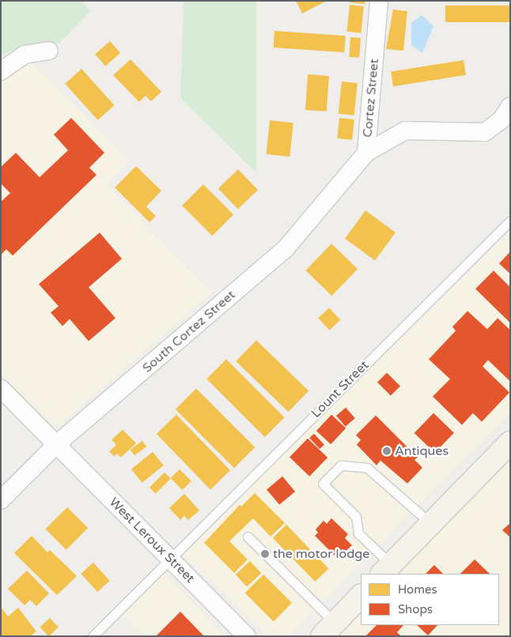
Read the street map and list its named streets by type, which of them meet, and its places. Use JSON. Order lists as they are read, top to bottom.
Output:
{
  "streets": {
    "street": ["Cortez Street", "South Cortez Street", "West Leroux Street"],
    "lane": ["Lount Street"]
  },
  "crossings": [
    ["Cortez Street", "South Cortez Street"],
    ["South Cortez Street", "West Leroux Street"],
    ["Lount Street", "West Leroux Street"]
  ],
  "places": ["Antiques", "the motor lodge"],
  "legend": ["Homes", "Shops"]
}
